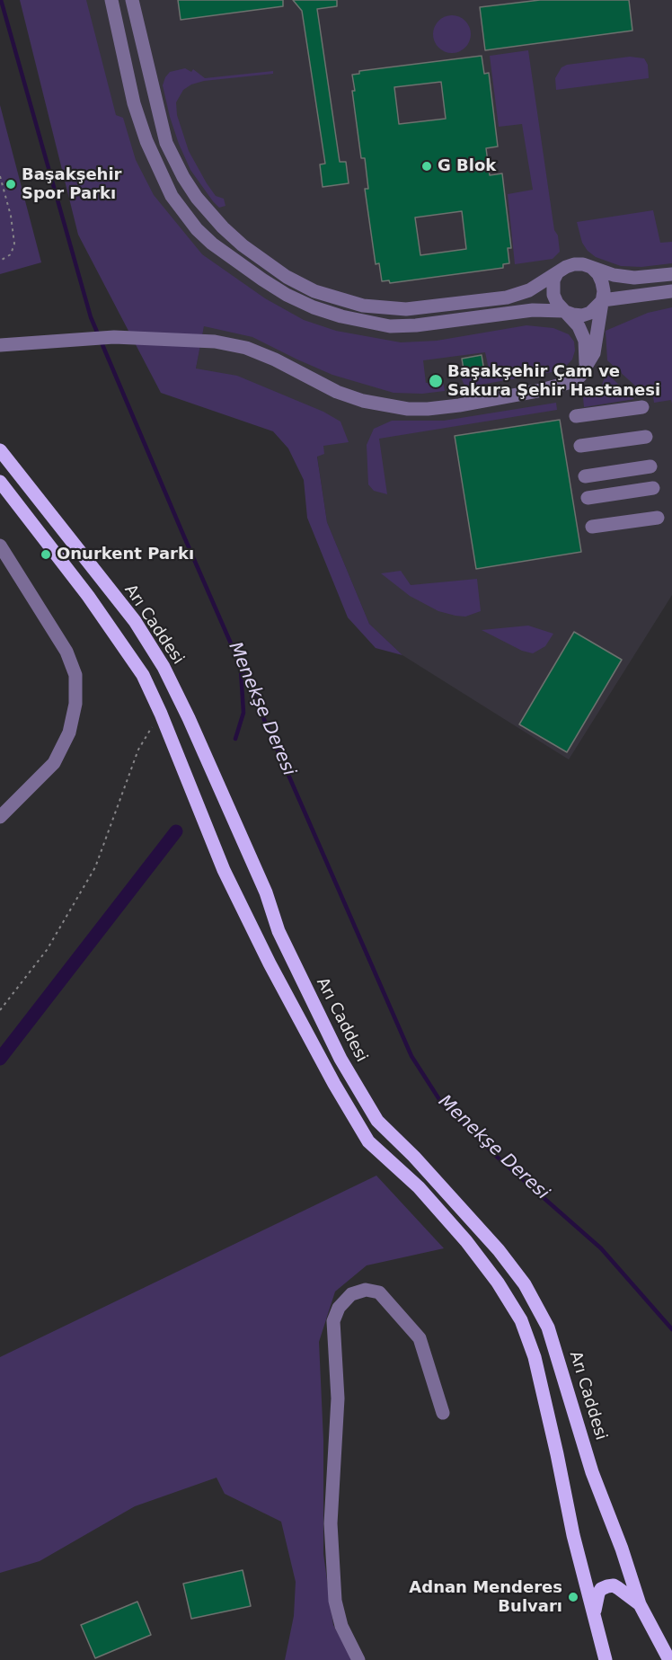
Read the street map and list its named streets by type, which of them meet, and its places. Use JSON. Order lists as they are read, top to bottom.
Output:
{
  "streets": {
    "main road": ["Arı Caddesi"]
  },
  "water": ["Menekşe Deresi"],
  "places": [
    "G Blok",
    "Başakşehir Spor Parkı",
    "Başakşehir Çam ve Sakura Şehir Hastanesi",
    "Onurkent Parkı",
    "Adnan Menderes Bulvarı"
  ]
}
